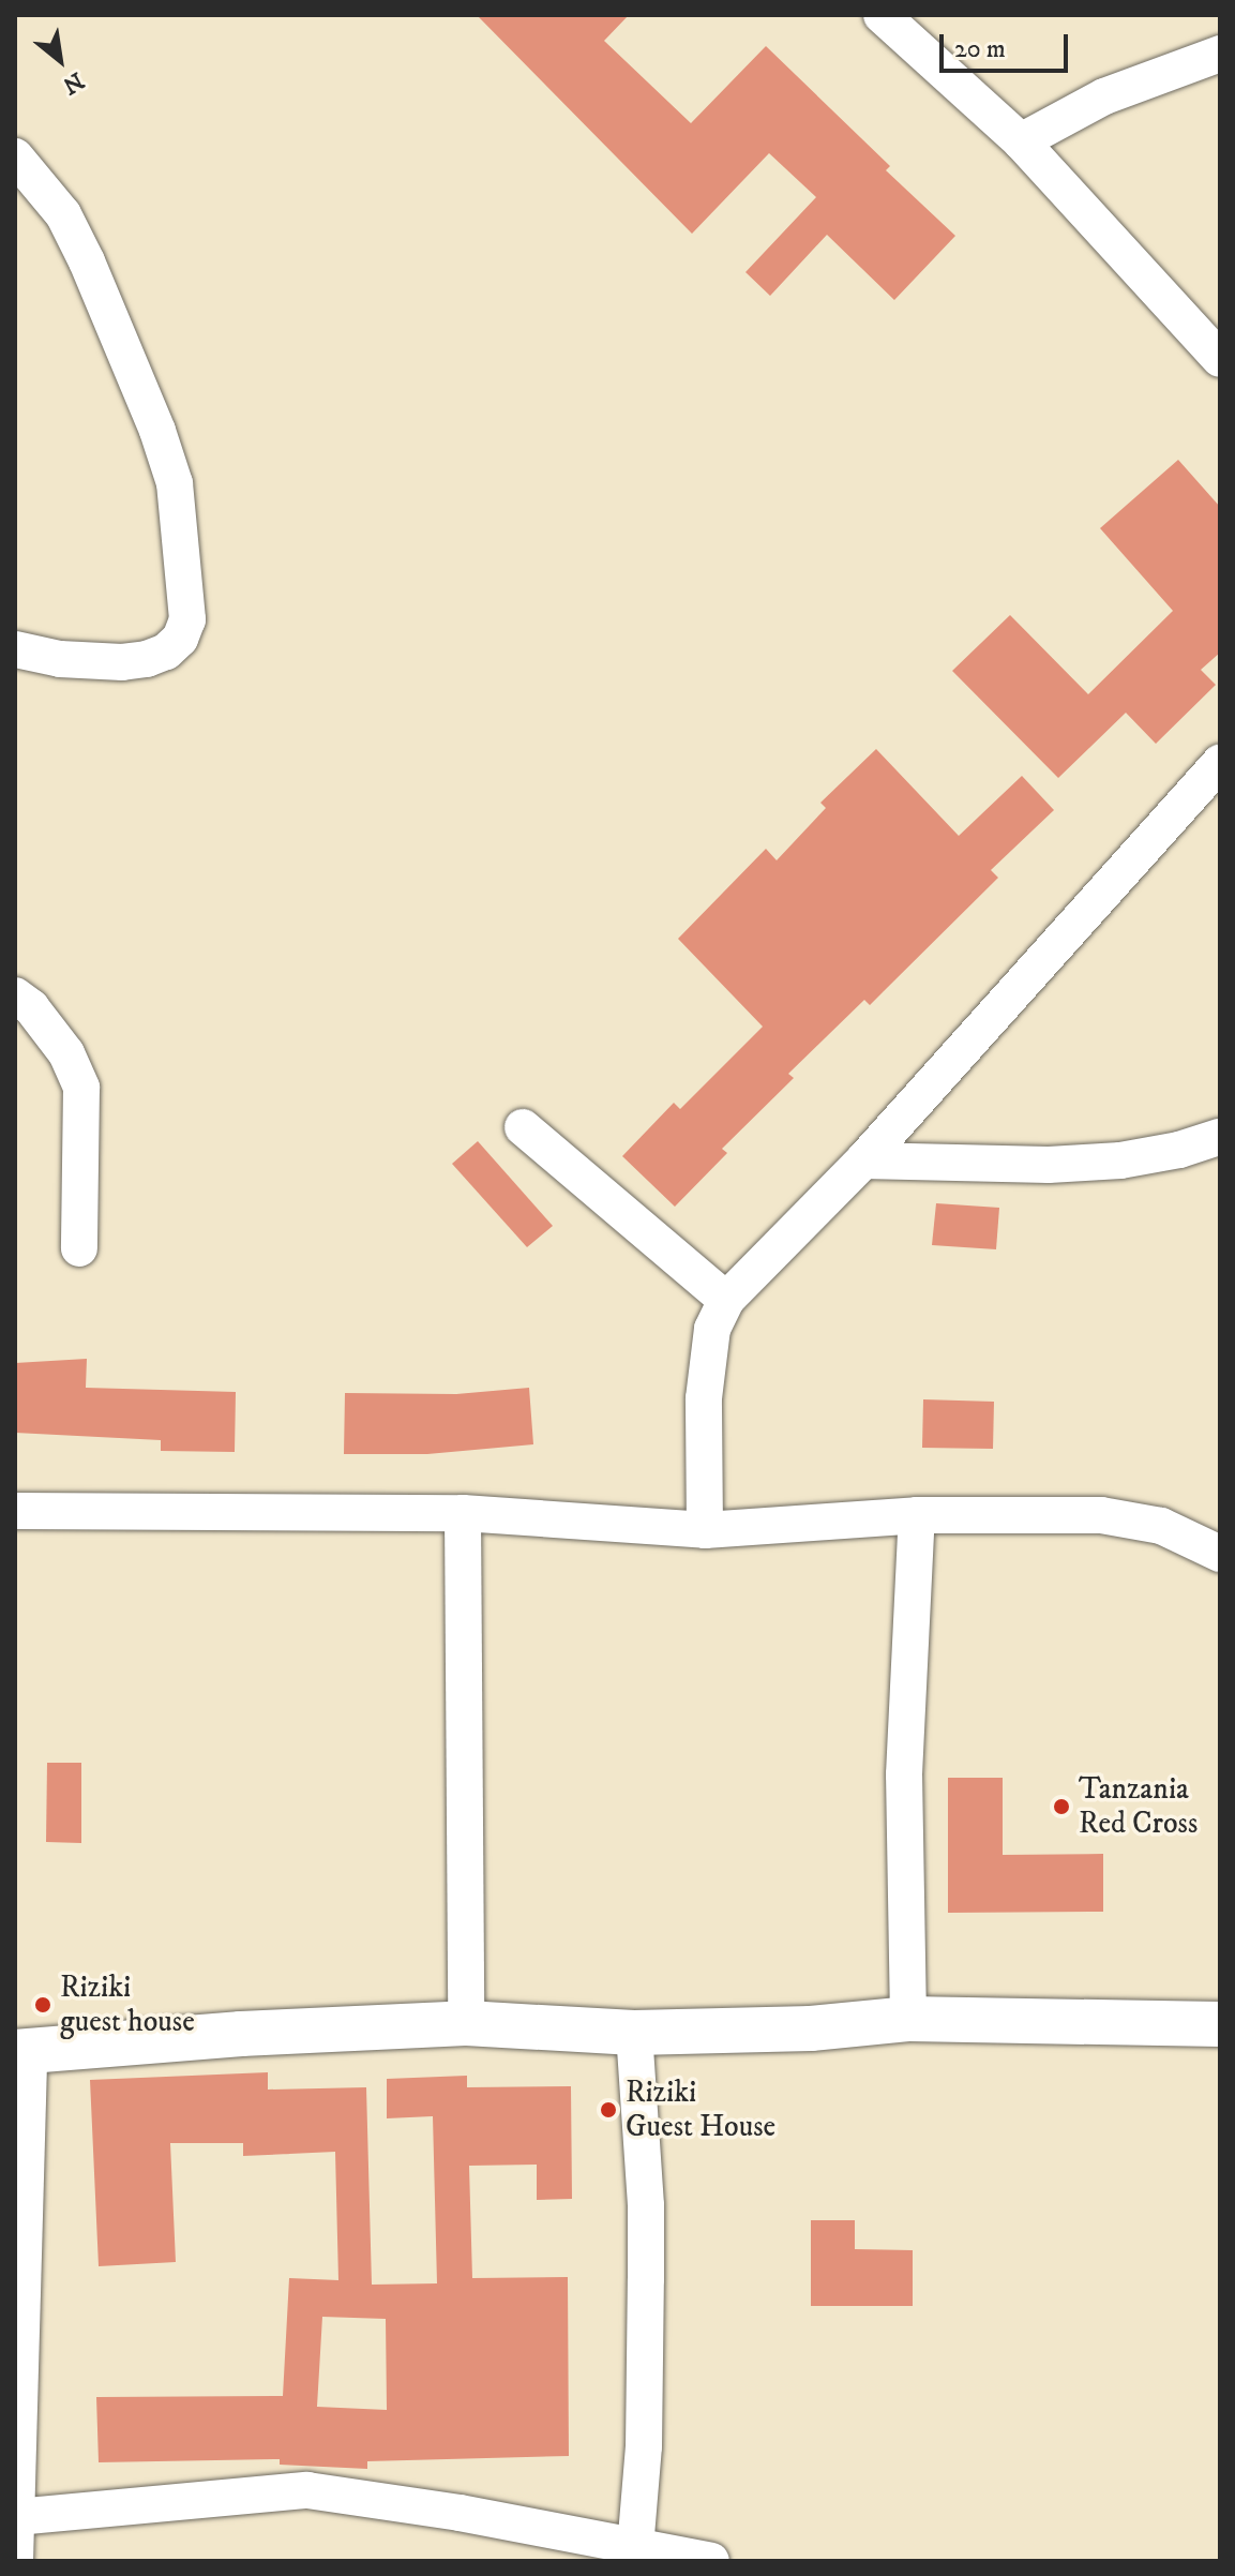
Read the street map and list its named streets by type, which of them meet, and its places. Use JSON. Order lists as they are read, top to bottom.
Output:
{
  "places": ["Tanzania Red Cross", "Riziki guest house", "Riziki Guest House"],
  "scale_bar": "20 m",
  "north": "bottom right"
}
